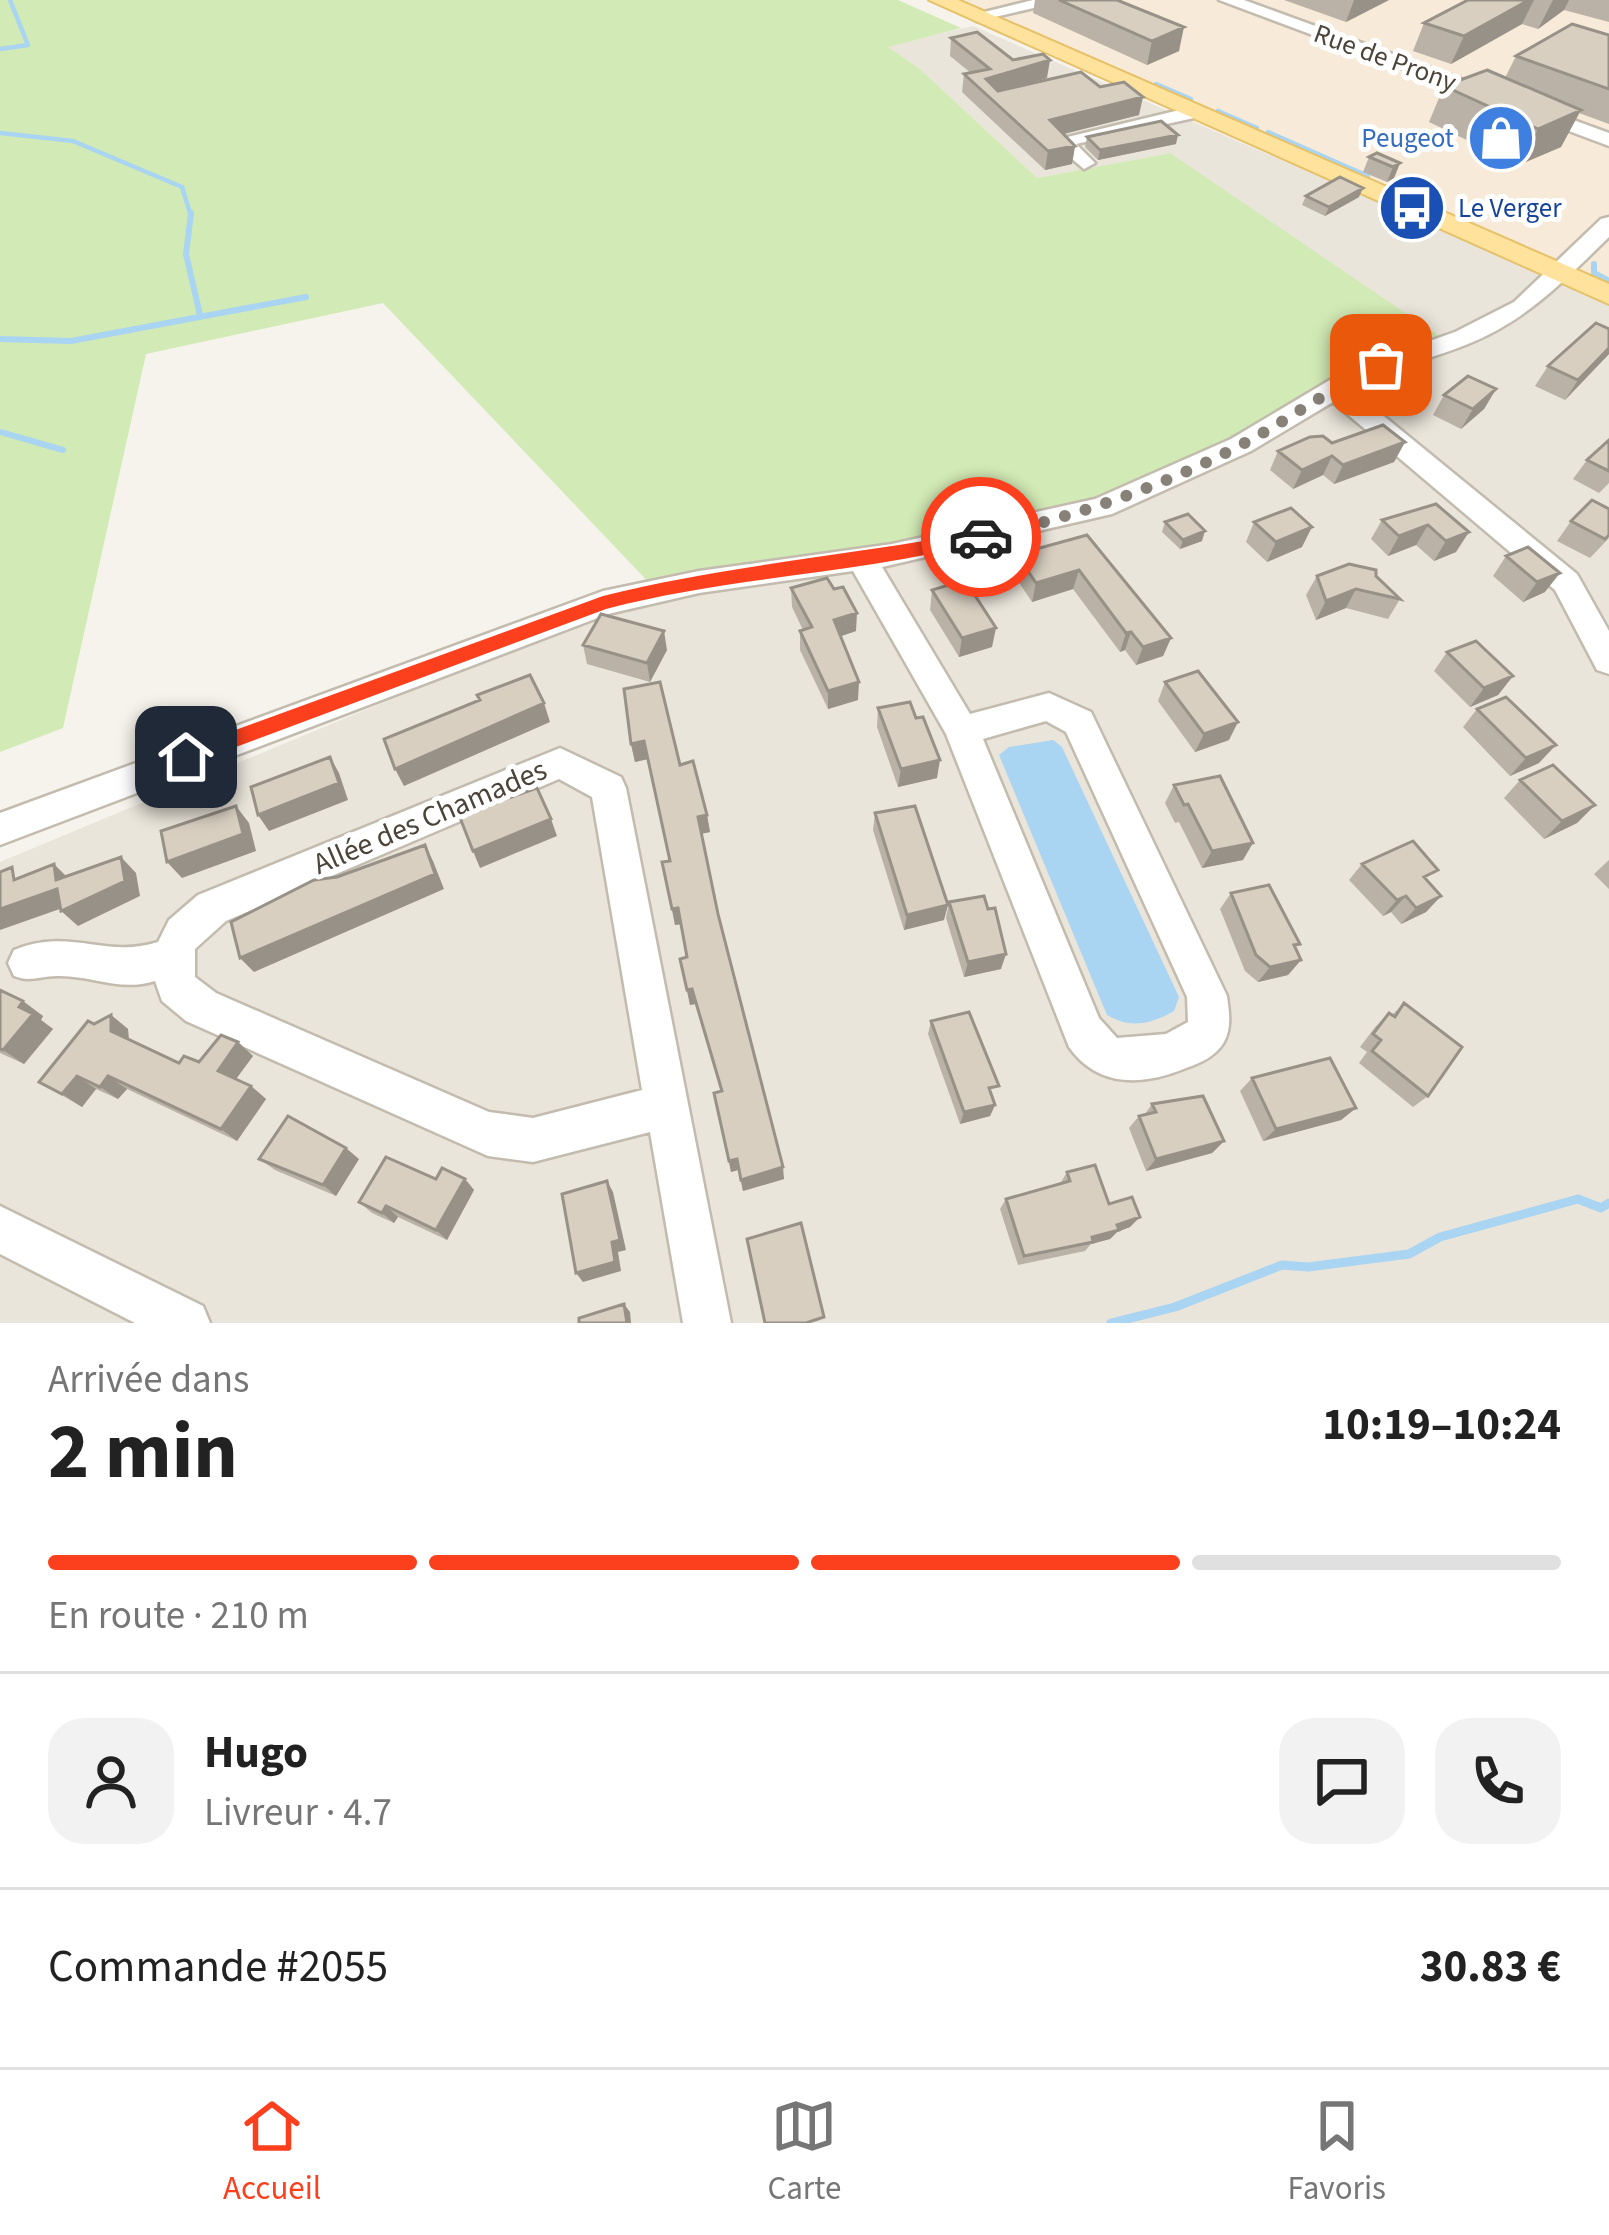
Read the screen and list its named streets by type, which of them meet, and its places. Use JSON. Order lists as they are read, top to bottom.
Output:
{
  "streets": {
    "street": ["Rue de Prony", "Allée des Chamades"]
  },
  "places": {
    "shop": ["Peugeot"],
    "bus stop": ["Le Verger"]
  },
  "page": {
    "heading": ["2 min", "Arrivée dans", "10:19–10:24"],
    "panel": [
      "Hugo",
      "Livreur · 4.7",
      "Commande #2055",
      "30.83 €"
    ],
    "bar": "En route · 210 m",
    "tabs": ["Accueil", "Carte", "Favoris"]
  }
}
